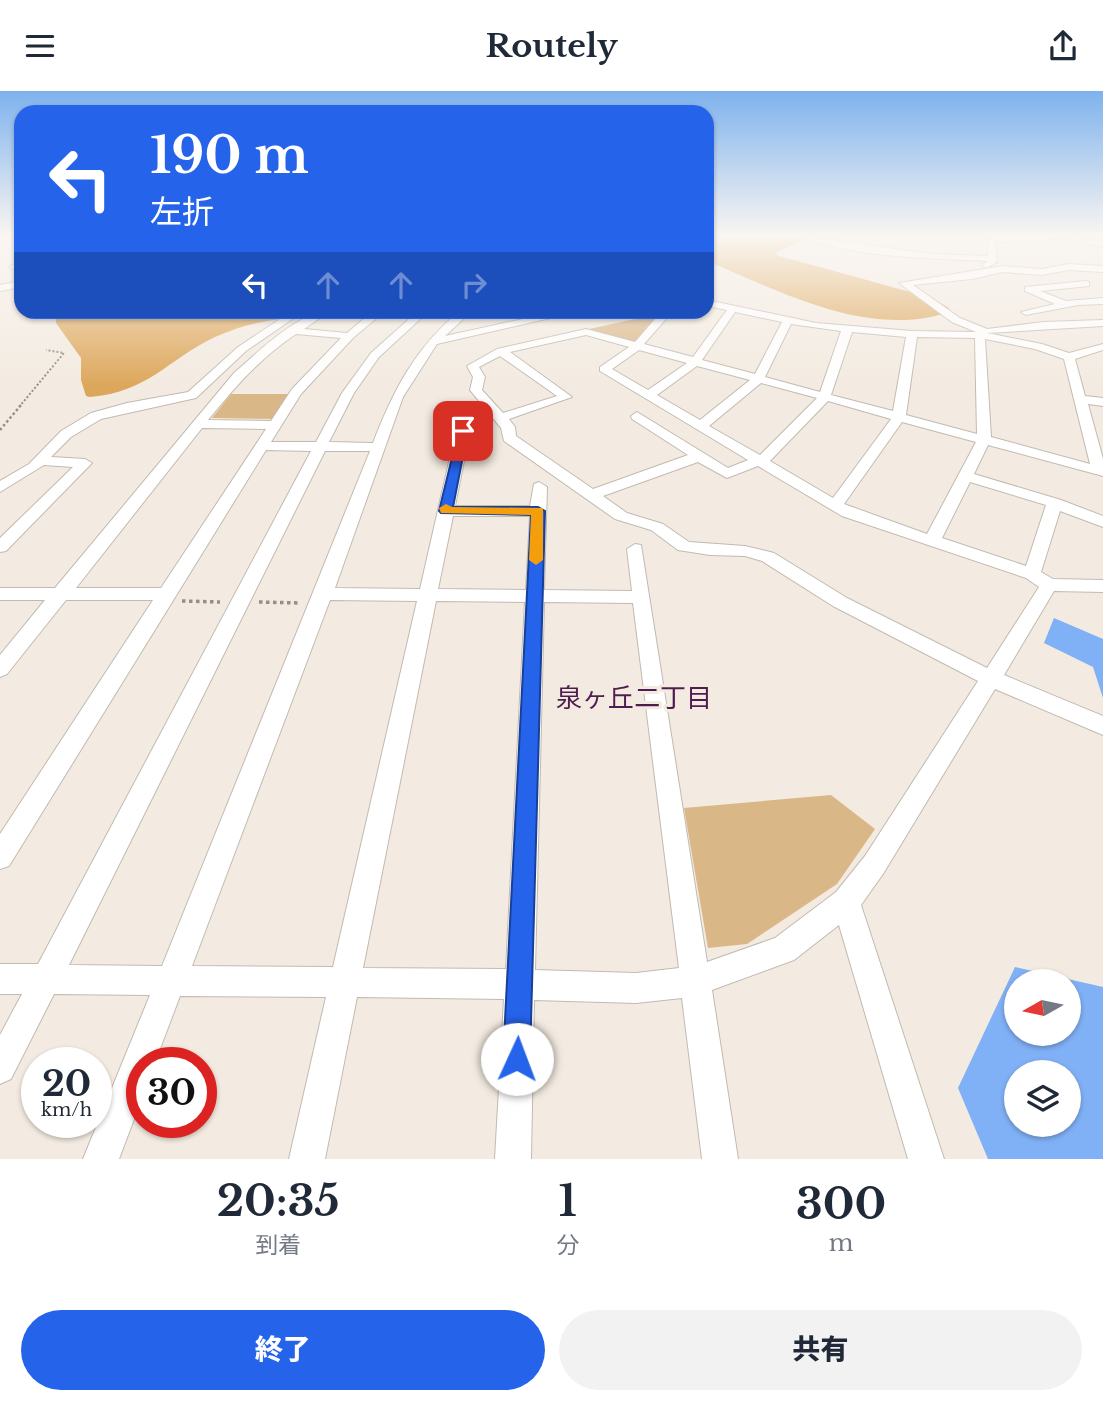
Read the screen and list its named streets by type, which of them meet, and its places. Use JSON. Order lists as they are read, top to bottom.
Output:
{
  "districts": ["泉ヶ丘二丁目"],
  "north": "left",
  "page": {
    "header": "Routely",
    "turn": ["190 m", "左折"],
    "speed": "20 km/h",
    "limit": "30",
    "eta": [
      "20:35",
      "到着",
      "1",
      "分",
      "300",
      "m"
    ],
    "buttons": ["終了", "共有"]
  }
}
